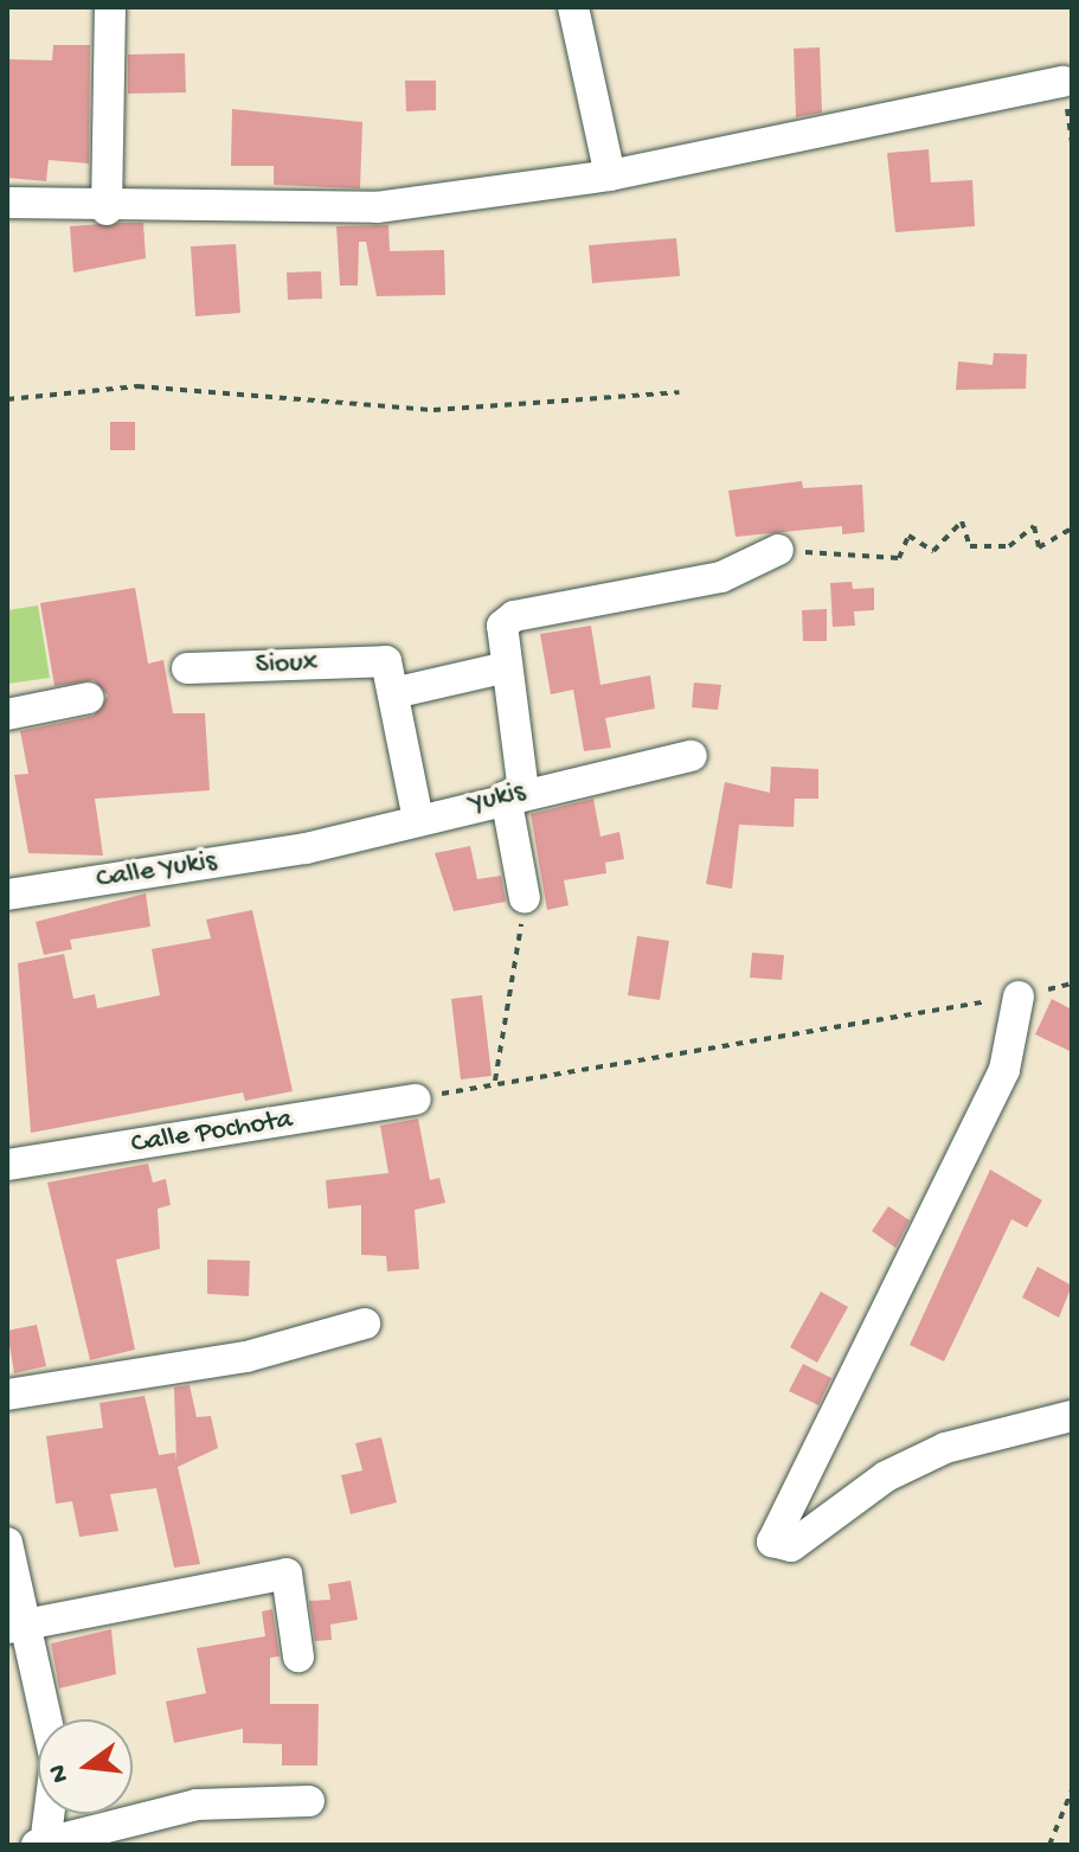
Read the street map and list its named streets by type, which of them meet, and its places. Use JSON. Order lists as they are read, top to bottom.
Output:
{
  "streets": {
    "street": [
      "Sioux",
      "Yukis",
      "Calle Yukis",
      "Calle Pochota"
    ]
  },
  "crossings": [
    ["Yukis", "Calle Yukis"]
  ],
  "north": "left"
}
